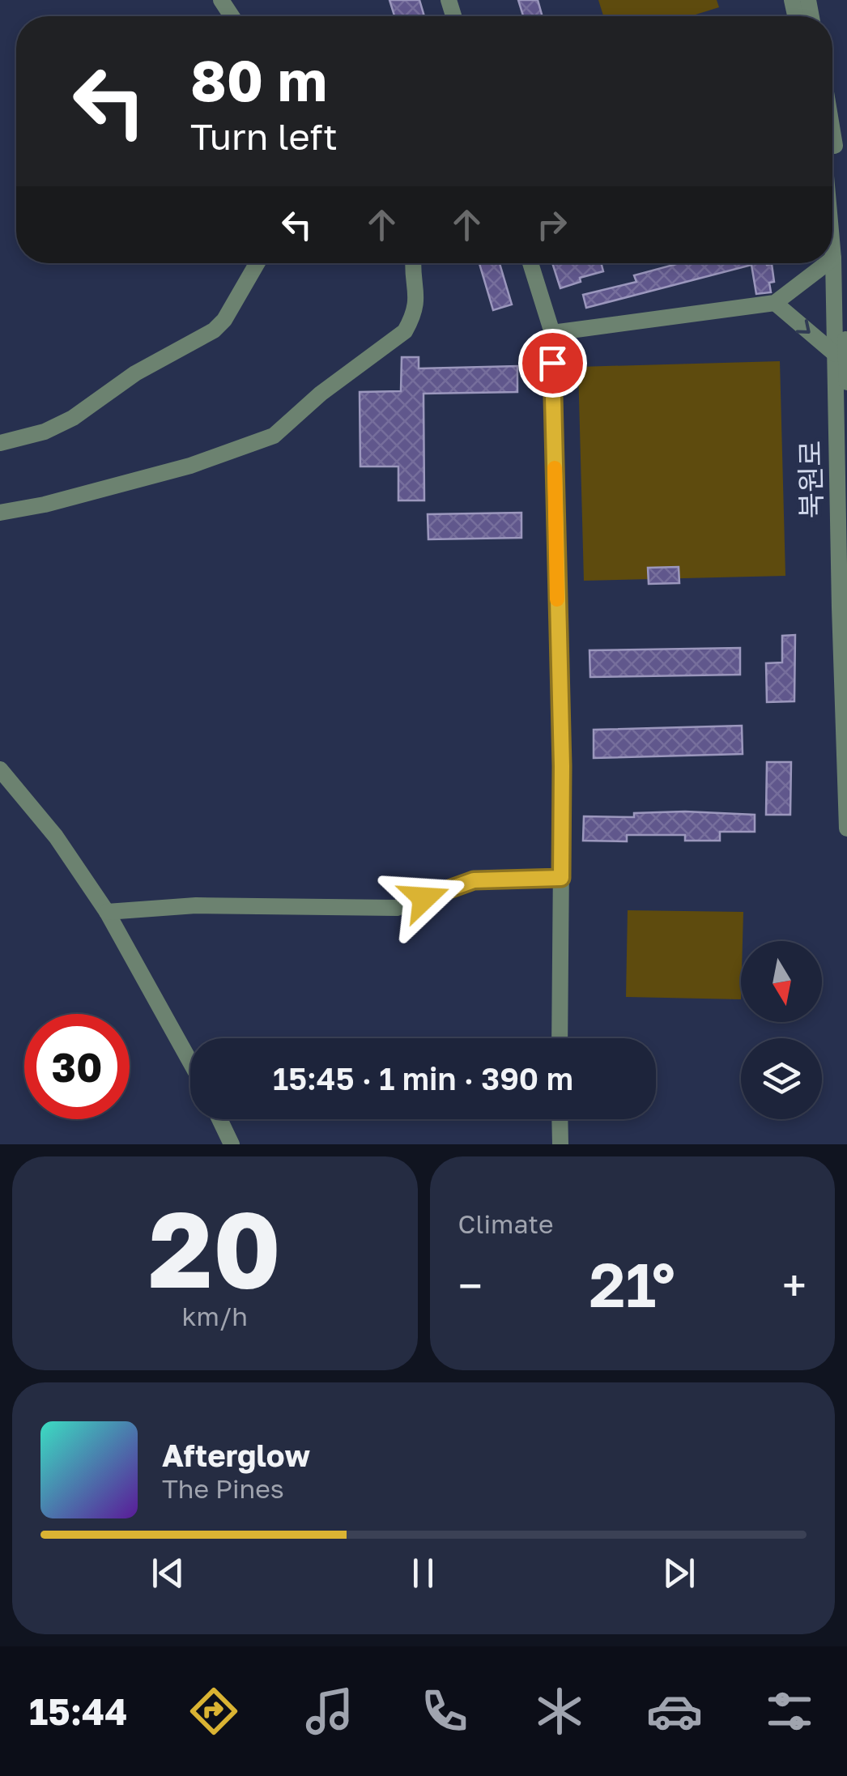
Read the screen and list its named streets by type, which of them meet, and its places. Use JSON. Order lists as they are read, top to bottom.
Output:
{
  "streets": {
    "street": ["북원로"]
  },
  "north": "bottom",
  "page": {
    "turn": ["80 m", "Turn left"],
    "limit": "30",
    "trip": "15:45 · 1 min · 390 m",
    "tile": [
      ["20", "km/h"],
      "Climate"
    ],
    "heat": ["−", "21°", "+"],
    "song": ["Afterglow", "The Pines"],
    "tabs": "15:44"
  }
}
